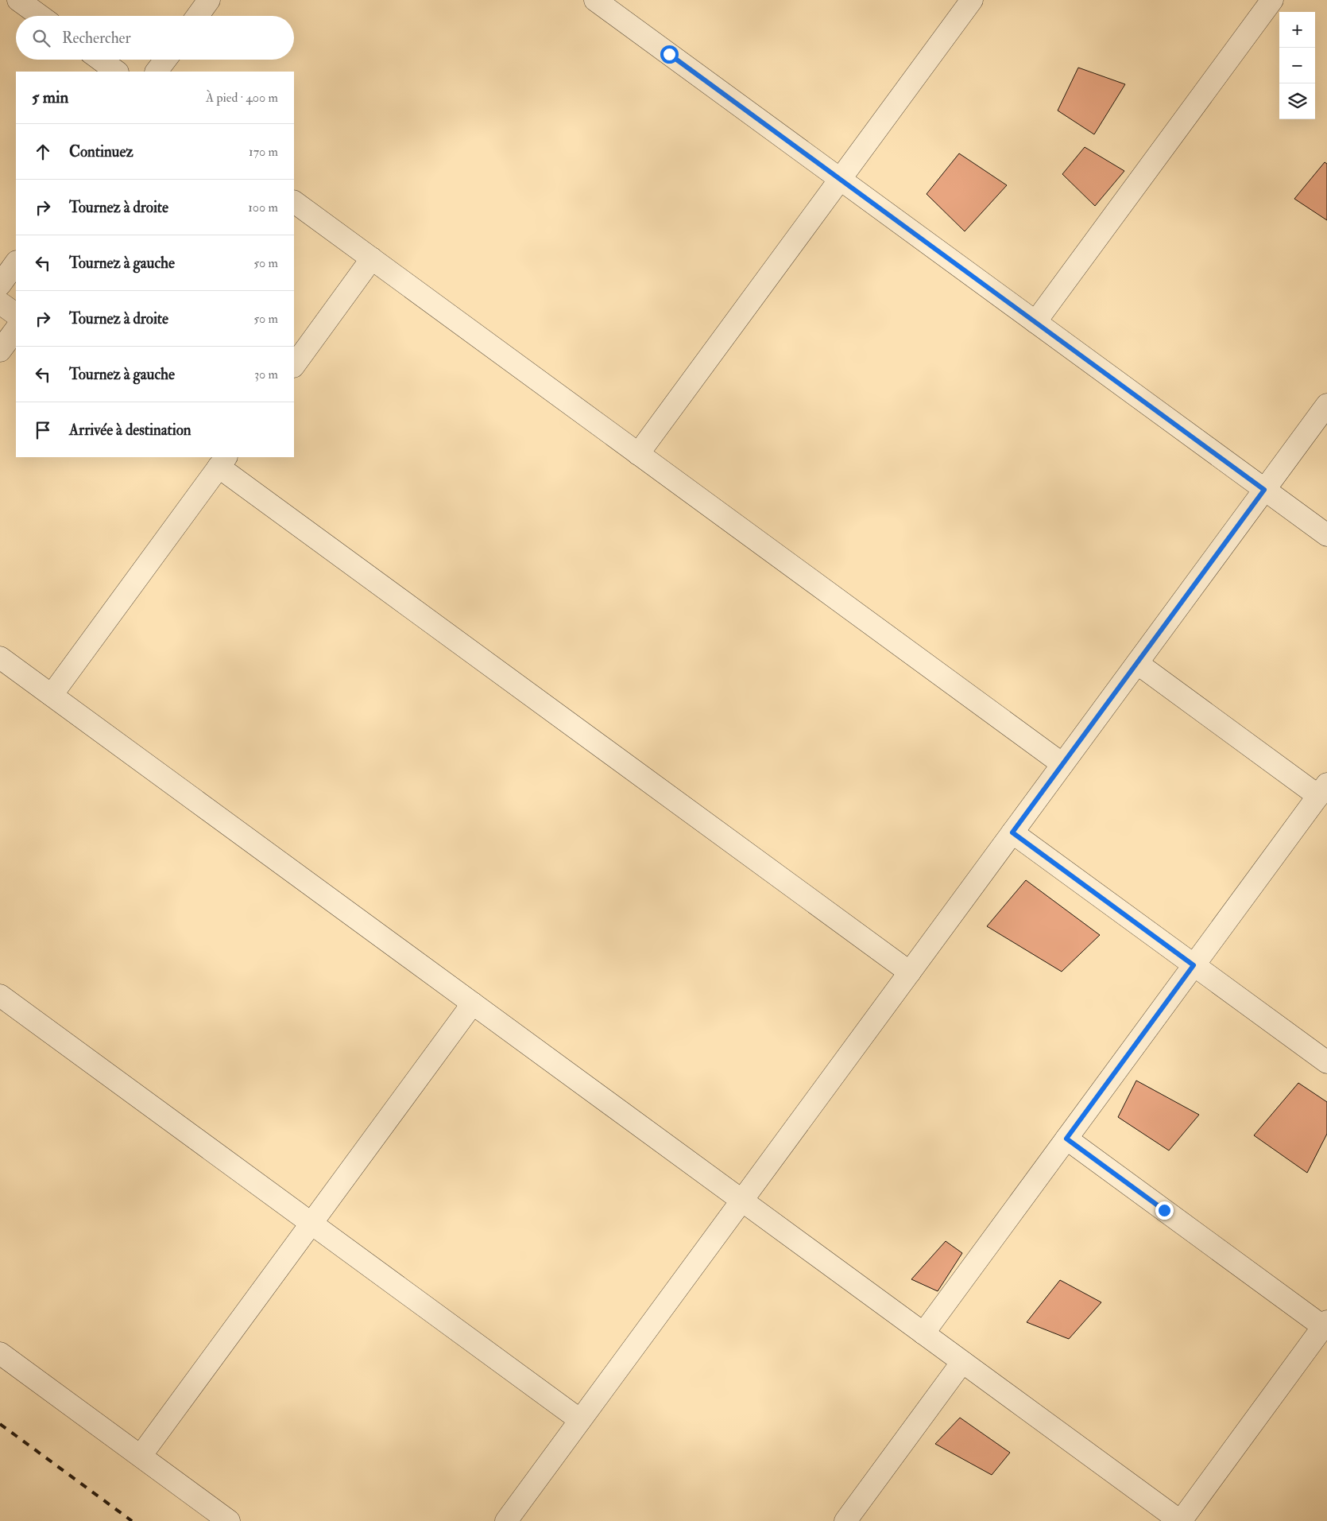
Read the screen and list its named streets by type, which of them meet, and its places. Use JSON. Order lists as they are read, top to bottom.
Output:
{
  "page": {
    "map_buttons": ["+", "−"],
    "search": "Rechercher",
    "heading": ["5 min", "À pied · 400 m"],
    "list": [
      ["Continuez", "170 m"],
      ["Tournez à droite", "100 m"],
      ["Tournez à gauche", "50 m"],
      ["Tournez à droite", "50 m"],
      ["Tournez à gauche", "30 m"],
      "Arrivée à destination"
    ]
  }
}
